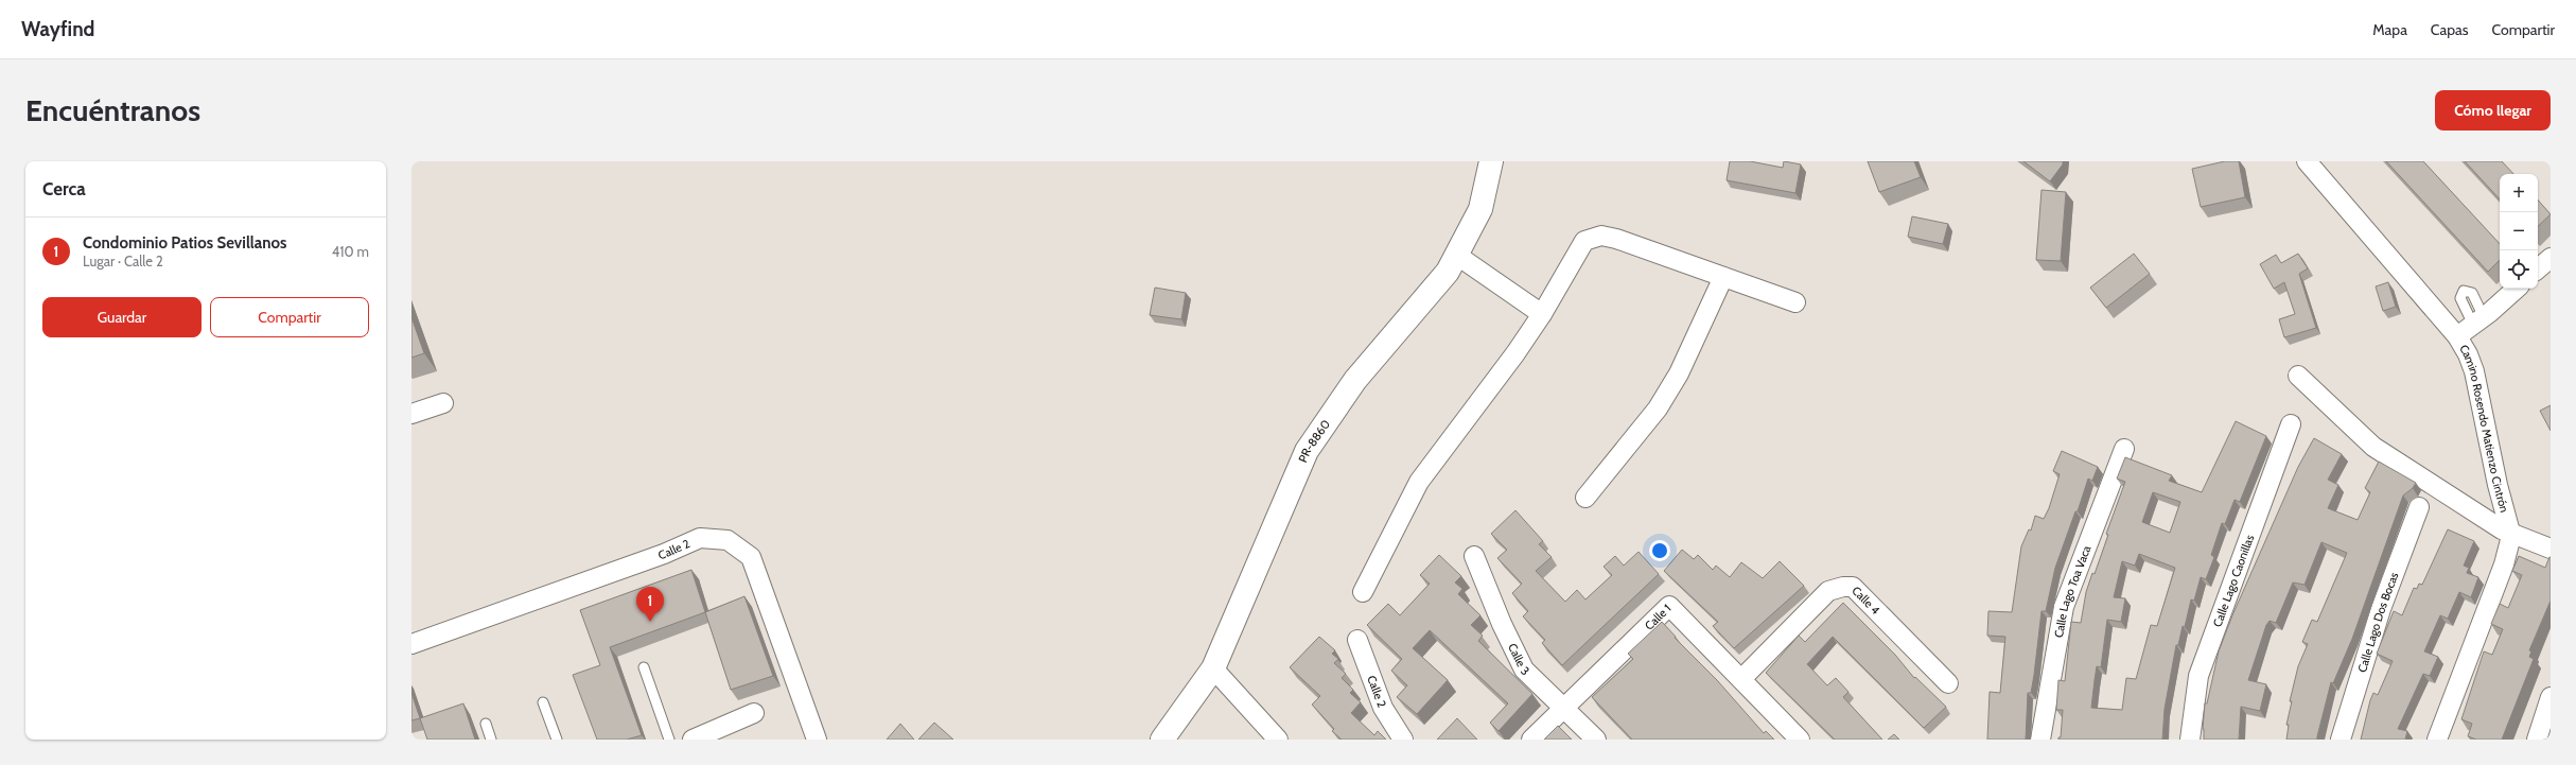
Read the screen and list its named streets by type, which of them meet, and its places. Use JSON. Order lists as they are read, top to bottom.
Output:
{
  "streets": {
    "street": [
      "Camino Rosendo Matienzo Cintrón",
      "PR-8860",
      "Calle 2",
      "Calle Lago Caonillas",
      "Calle Lago Toa Vaca",
      "Calle 4",
      "Calle 1",
      "Calle Lago Dos Bocas",
      "Calle 3"
    ]
  },
  "crossings": [
    ["Calle 4", "Calle 1"],
    ["Calle 1", "Calle 3"]
  ],
  "page": {
    "header": "Wayfind",
    "nav": ["Mapa", "Capas", "Compartir"],
    "buttons": [
      "Cómo llegar",
      ["Guardar", "Compartir"]
    ],
    "title": "Encuéntranos",
    "heading": "Cerca",
    "map_buttons": ["+", "−"],
    "list": [
      {
        "mark": "1",
        "name": "Condominio Patios Sevillanos",
        "note": "Lugar · Calle 2",
        "value": "410 m"
      }
    ],
    "pins": "1"
  }
}
